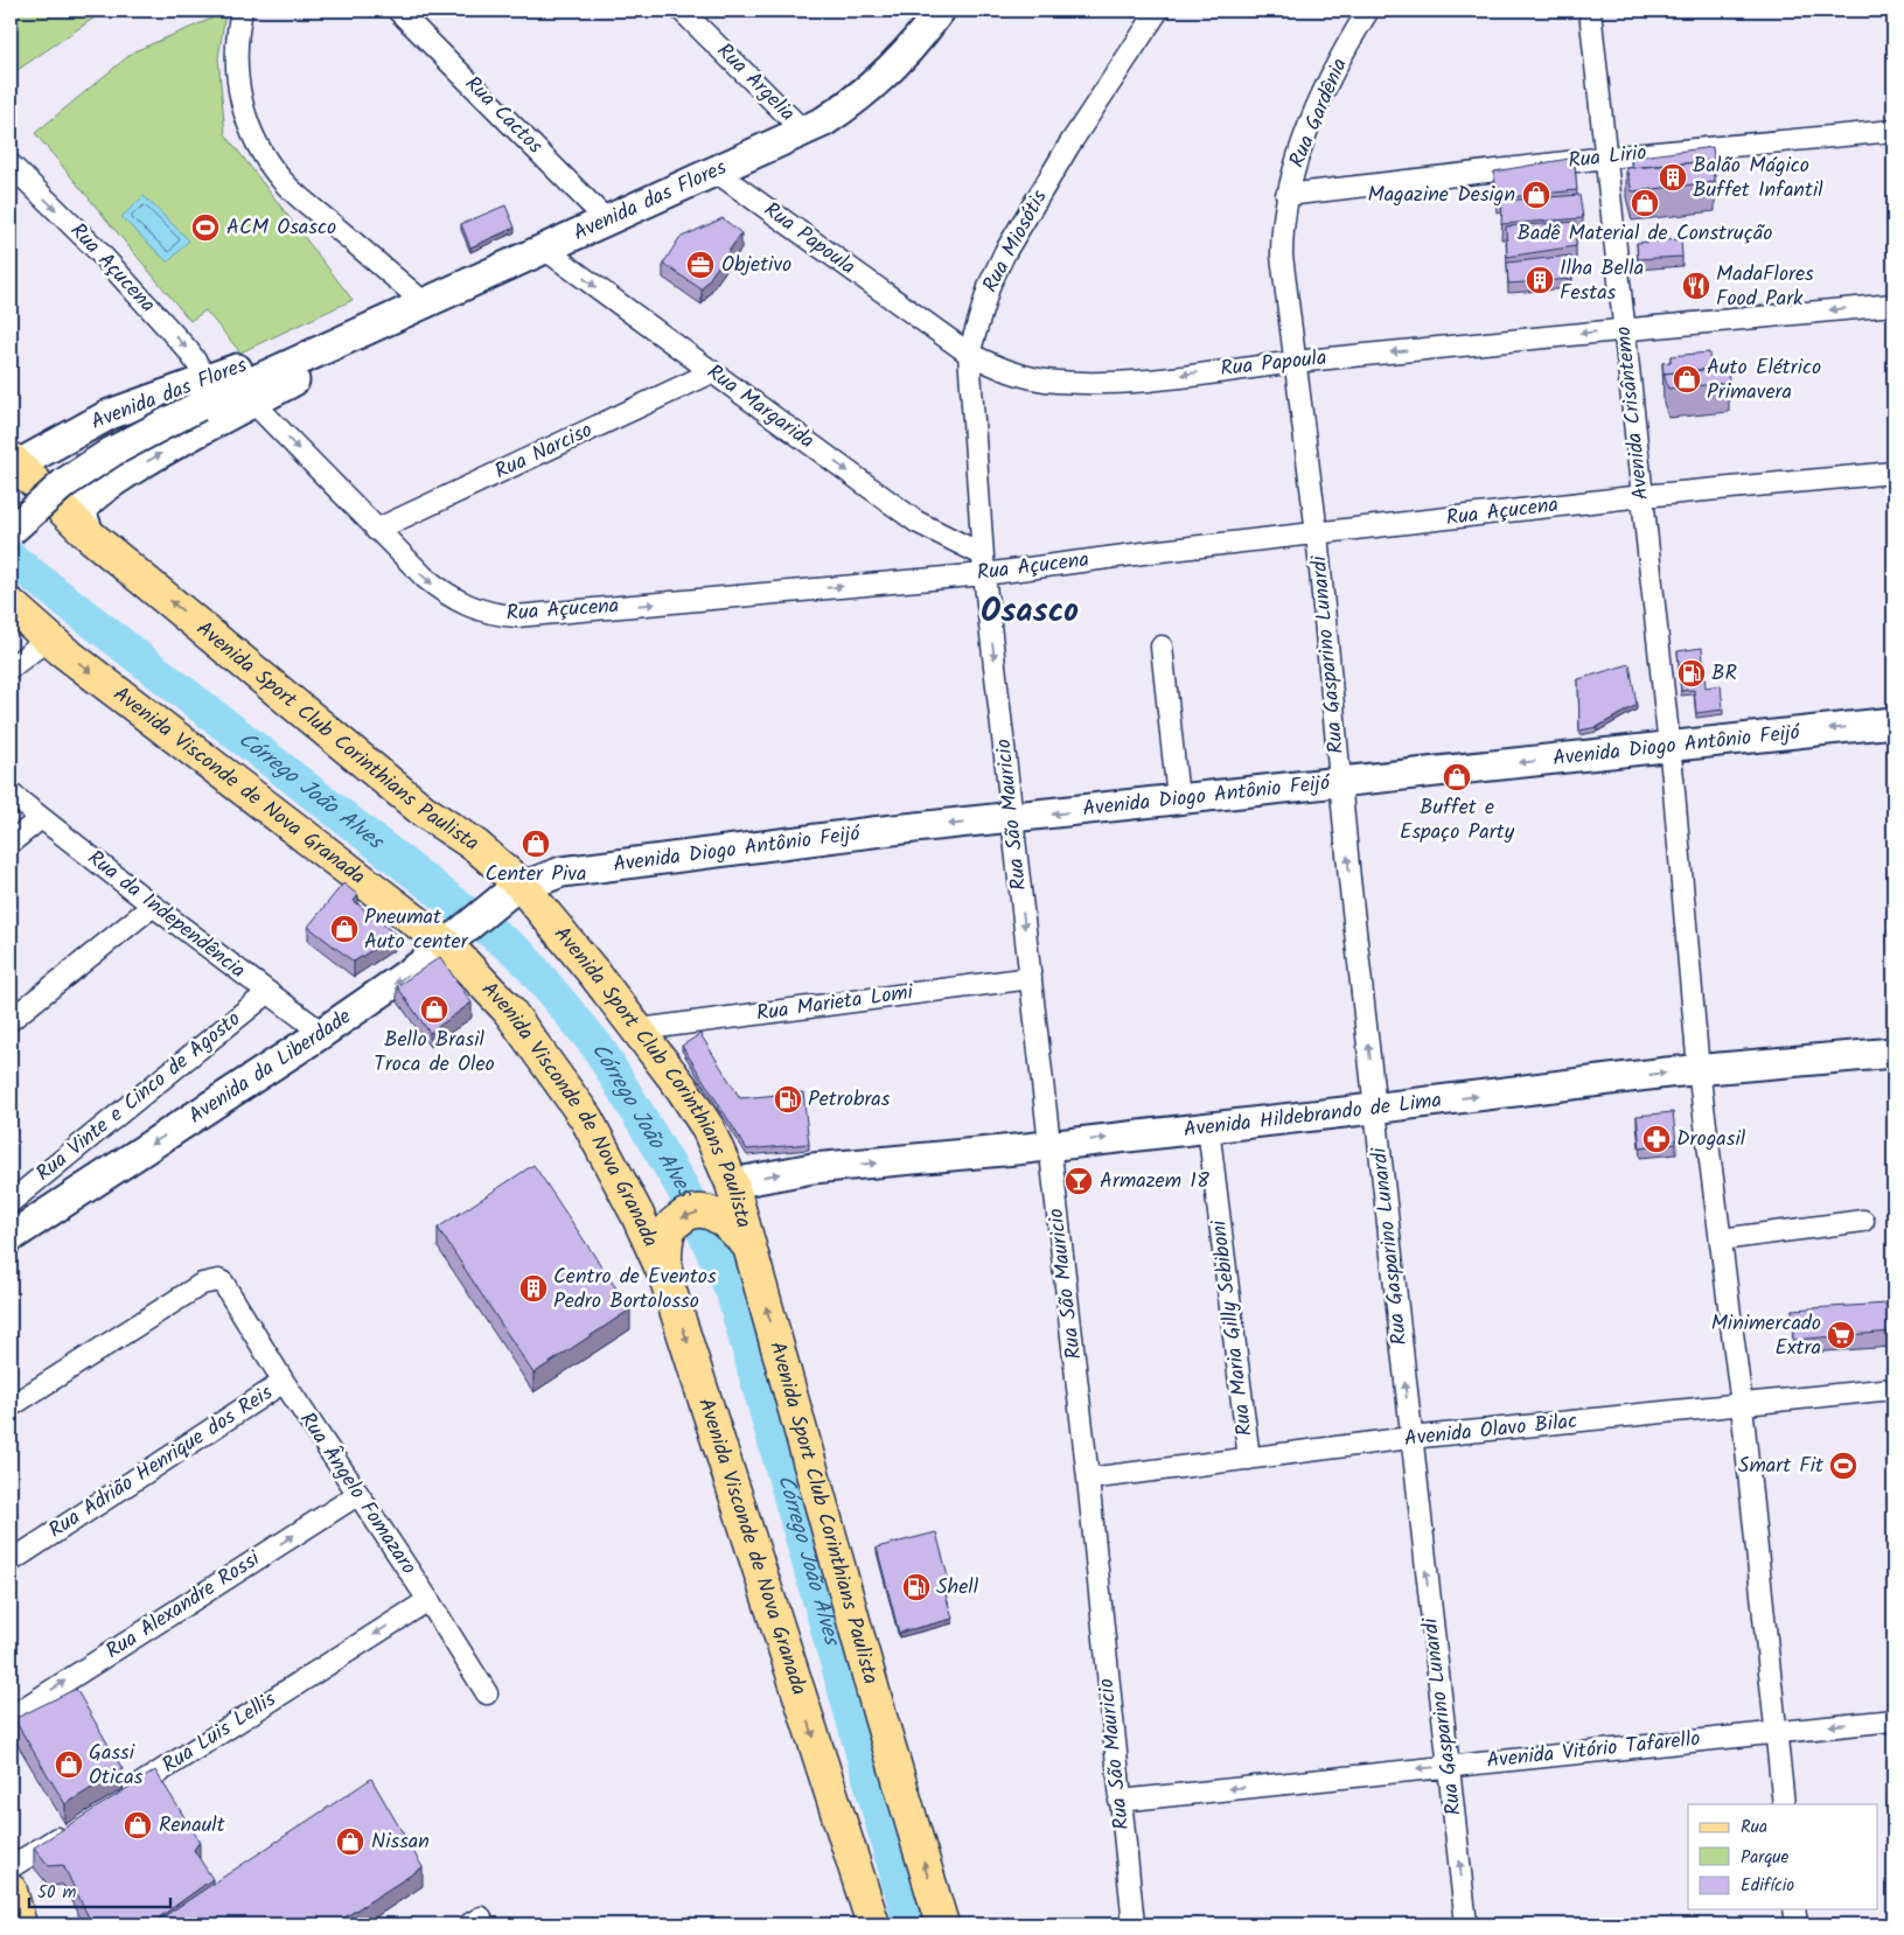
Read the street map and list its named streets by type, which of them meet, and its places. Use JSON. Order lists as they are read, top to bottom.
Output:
{
  "streets": {
    "main road": [
      "Avenida das Flores",
      "Avenida Sport Club Corinthians Paulista",
      "Avenida Diogo Antônio Feijó",
      "Avenida Visconde de Nova Granada",
      "Avenida da Liberdade",
      "Avenida Hildebrando de Lima"
    ],
    "street": [
      "Rua Argelia",
      "Rua Gardênia",
      "Rua Cactos",
      "Rua Lirio",
      "Rua Papoula",
      "Rua Miosótis",
      "Rua Açucena",
      "Rua Margarida",
      "Avenida Crisântemo",
      "Rua Narciso",
      "Rua Gasparino Lunardi",
      "Rua São Mauricio",
      "Rua da Independência",
      "Rua Marieta Lomi",
      "Rua Vinte e Cinco de Agosto",
      "Rua Maria Gilly Sebiboni",
      "Avenida Olavo Bilac",
      "Rua Adrião Henrique dos Reis",
      "Rua Ângelo Fomazaro",
      "Rua Alexandre Rossi",
      "Rua Luis Lellis",
      "Avenida Vitório Tafarello"
    ]
  },
  "crossings": [
    ["Rua Argelia", "Avenida das Flores"],
    ["Rua Gardênia", "Rua Lirio"],
    ["Rua Gardênia", "Rua Papoula"],
    ["Rua Gardênia", "Rua Açucena"],
    ["Rua Gardênia", "Rua Gasparino Lunardi"],
    ["Rua Cactos", "Avenida das Flores"],
    ["Rua Lirio", "Avenida Crisântemo"],
    ["Avenida das Flores", "Rua Papoula"],
    ["Avenida das Flores", "Rua Açucena"],
    ["Avenida das Flores", "Rua Margarida"],
    ["Avenida das Flores", "Avenida Sport Club Corinthians Paulista"],
    ["Rua Papoula", "Rua Miosótis"],
    ["Rua Papoula", "Avenida Crisântemo"],
    ["Rua Miosótis", "Rua Açucena"],
    ["Rua Miosótis", "Rua Margarida"],
    ["Rua Miosótis", "Rua São Mauricio"],
    ["Rua Açucena", "Rua Margarida"],
    ["Rua Açucena", "Avenida Crisântemo"],
    ["Rua Açucena", "Rua Narciso"],
    ["Rua Açucena", "Rua Gasparino Lunardi"],
    ["Rua Açucena", "Rua São Mauricio"],
    ["Rua Margarida", "Rua Narciso"],
    ["Rua Margarida", "Rua São Mauricio"],
    ["Avenida Crisântemo", "Avenida Diogo Antônio Feijó"],
    ["Avenida Crisântemo", "Avenida Hildebrando de Lima"],
    ["Avenida Crisântemo", "Avenida Olavo Bilac"],
    ["Avenida Crisântemo", "Avenida Vitório Tafarello"],
    ["Rua Gasparino Lunardi", "Avenida Diogo Antônio Feijó"],
    ["Rua Gasparino Lunardi", "Avenida Hildebrando de Lima"],
    ["Rua Gasparino Lunardi", "Avenida Olavo Bilac"],
    ["Rua Gasparino Lunardi", "Avenida Vitório Tafarello"],
    ["Avenida Sport Club Corinthians Paulista", "Avenida Diogo Antônio Feijó"],
    ["Avenida Sport Club Corinthians Paulista", "Rua Marieta Lomi"],
    ["Avenida Sport Club Corinthians Paulista", "Avenida da Liberdade"],
    ["Avenida Sport Club Corinthians Paulista", "Avenida Hildebrando de Lima"],
    ["Avenida Diogo Antônio Feijó", "Rua São Mauricio"],
    ["Avenida Diogo Antônio Feijó", "Avenida da Liberdade"],
    ["Avenida Visconde de Nova Granada", "Avenida da Liberdade"],
    ["Rua São Mauricio", "Rua Marieta Lomi"],
    ["Rua São Mauricio", "Avenida Hildebrando de Lima"],
    ["Rua São Mauricio", "Avenida Olavo Bilac"],
    ["Rua São Mauricio", "Avenida Vitório Tafarello"],
    ["Rua da Independência", "Avenida da Liberdade"],
    ["Rua da Independência", "Rua Vinte e Cinco de Agosto"],
    ["Avenida Hildebrando de Lima", "Rua Maria Gilly Sebiboni"],
    ["Rua Maria Gilly Sebiboni", "Avenida Olavo Bilac"],
    ["Rua Adrião Henrique dos Reis", "Rua Ângelo Fomazaro"],
    ["Rua Ângelo Fomazaro", "Rua Alexandre Rossi"],
    ["Rua Ângelo Fomazaro", "Rua Luis Lellis"]
  ],
  "one_way": [
    "Rua Papoula",
    "Rua Açucena",
    "Rua Margarida",
    "Rua Gasparino Lunardi",
    "Avenida Sport Club Corinthians Paulista",
    "Avenida Diogo Antônio Feijó",
    "Avenida Visconde de Nova Granada",
    "Avenida da Liberdade",
    "Avenida Hildebrando de Lima",
    "Rua Alexandre Rossi",
    "Rua Luis Lellis",
    "Avenida Vitório Tafarello"
  ],
  "districts": ["Osasco"],
  "water": ["Córrego João Alves"],
  "places": {
    "building": ["Balão Mágico Buffet Infantil", "Ilha Bella Festas", "Centro de Eventos Pedro Bortolosso"],
    "shop": [
      "Magazine Design",
      "Badê Material de Construção",
      "Auto Elétrico Primavera",
      "Buffet e Espaço Party",
      "Center Piva",
      "Pneumat Auto center",
      "Bello Brasil Troca de Oleo",
      "Gassi Oticas",
      "Renault",
      "Nissan"
    ],
    "sports": ["ACM Osasco", "Smart Fit"],
    "office": ["Objetivo"],
    "restaurant": ["MadaFlores Food Park"],
    "fuel station": ["BR", "Petrobras", "Shell"],
    "pharmacy": ["Drogasil"],
    "bar": ["Armazem 18"],
    "supermarket": ["Minimercado Extra"]
  },
  "legend": ["Rua", "Parque", "Edifício"],
  "scale_bar": "50 m"
}
